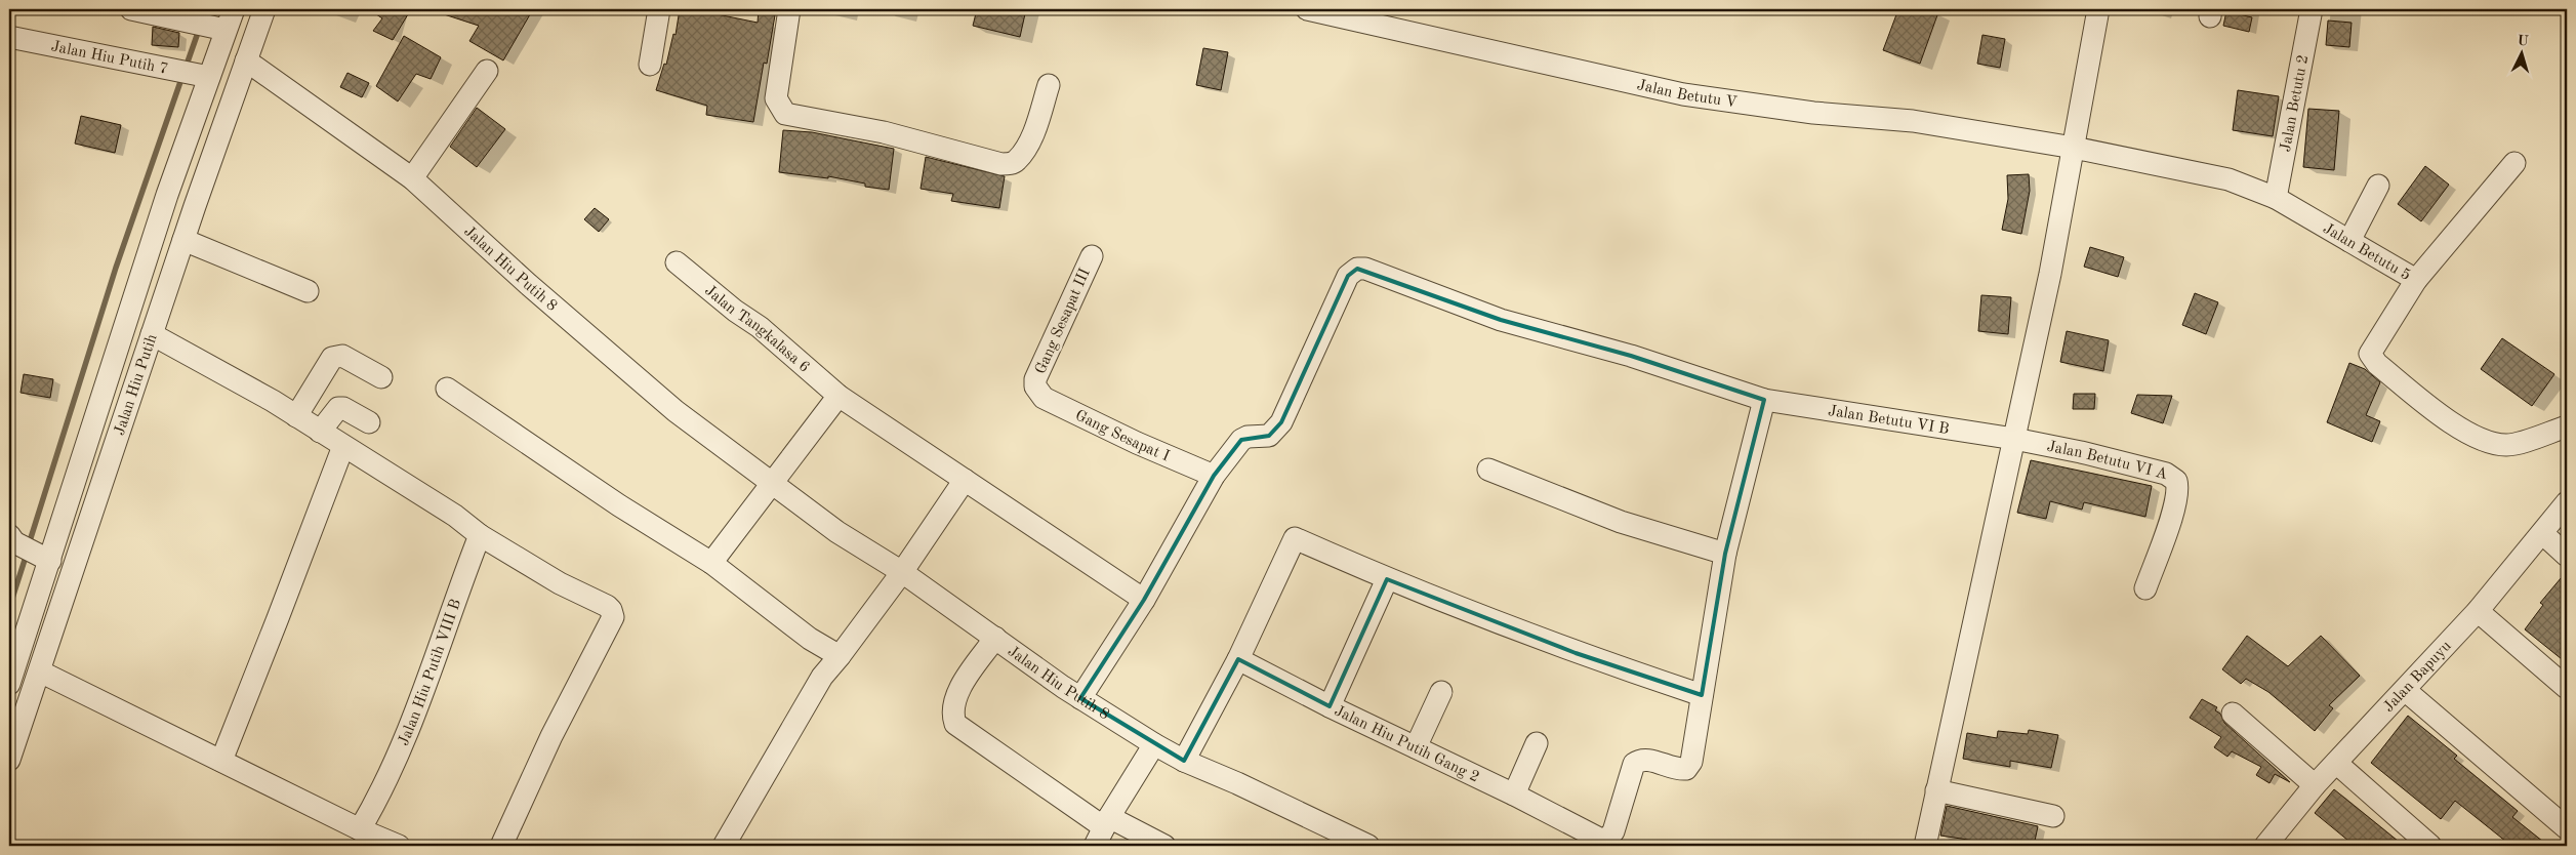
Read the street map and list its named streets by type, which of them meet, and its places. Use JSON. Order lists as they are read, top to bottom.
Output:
{
  "streets": {
    "street": [
      "Jalan Hiu Putih 7",
      "Jalan Betutu V",
      "Jalan Betutu 2",
      "Jalan Betutu 5",
      "Jalan Hiu Putih 8",
      "Gang Sesapat III",
      "Jalan Tangkalasa 6",
      "Jalan Hiu Putih",
      "Jalan Betutu VI B",
      "Gang Sesapat I",
      "Jalan Betutu VI A",
      "Jalan Hiu Putih VIII B",
      "Jalan Bapuyu",
      "Jalan Hiu Putih Gang 2"
    ]
  },
  "crossings": [
    ["Jalan Hiu Putih 7", "Jalan Hiu Putih"],
    ["Jalan Betutu V", "Jalan Betutu 5"],
    ["Jalan Betutu 2", "Jalan Betutu 5"],
    ["Jalan Hiu Putih 8", "Jalan Hiu Putih"],
    ["Gang Sesapat III", "Gang Sesapat I"],
    ["Jalan Betutu VI B", "Gang Sesapat I"],
    ["Jalan Betutu VI B", "Jalan Betutu VI A"]
  ],
  "north": "top"
}
